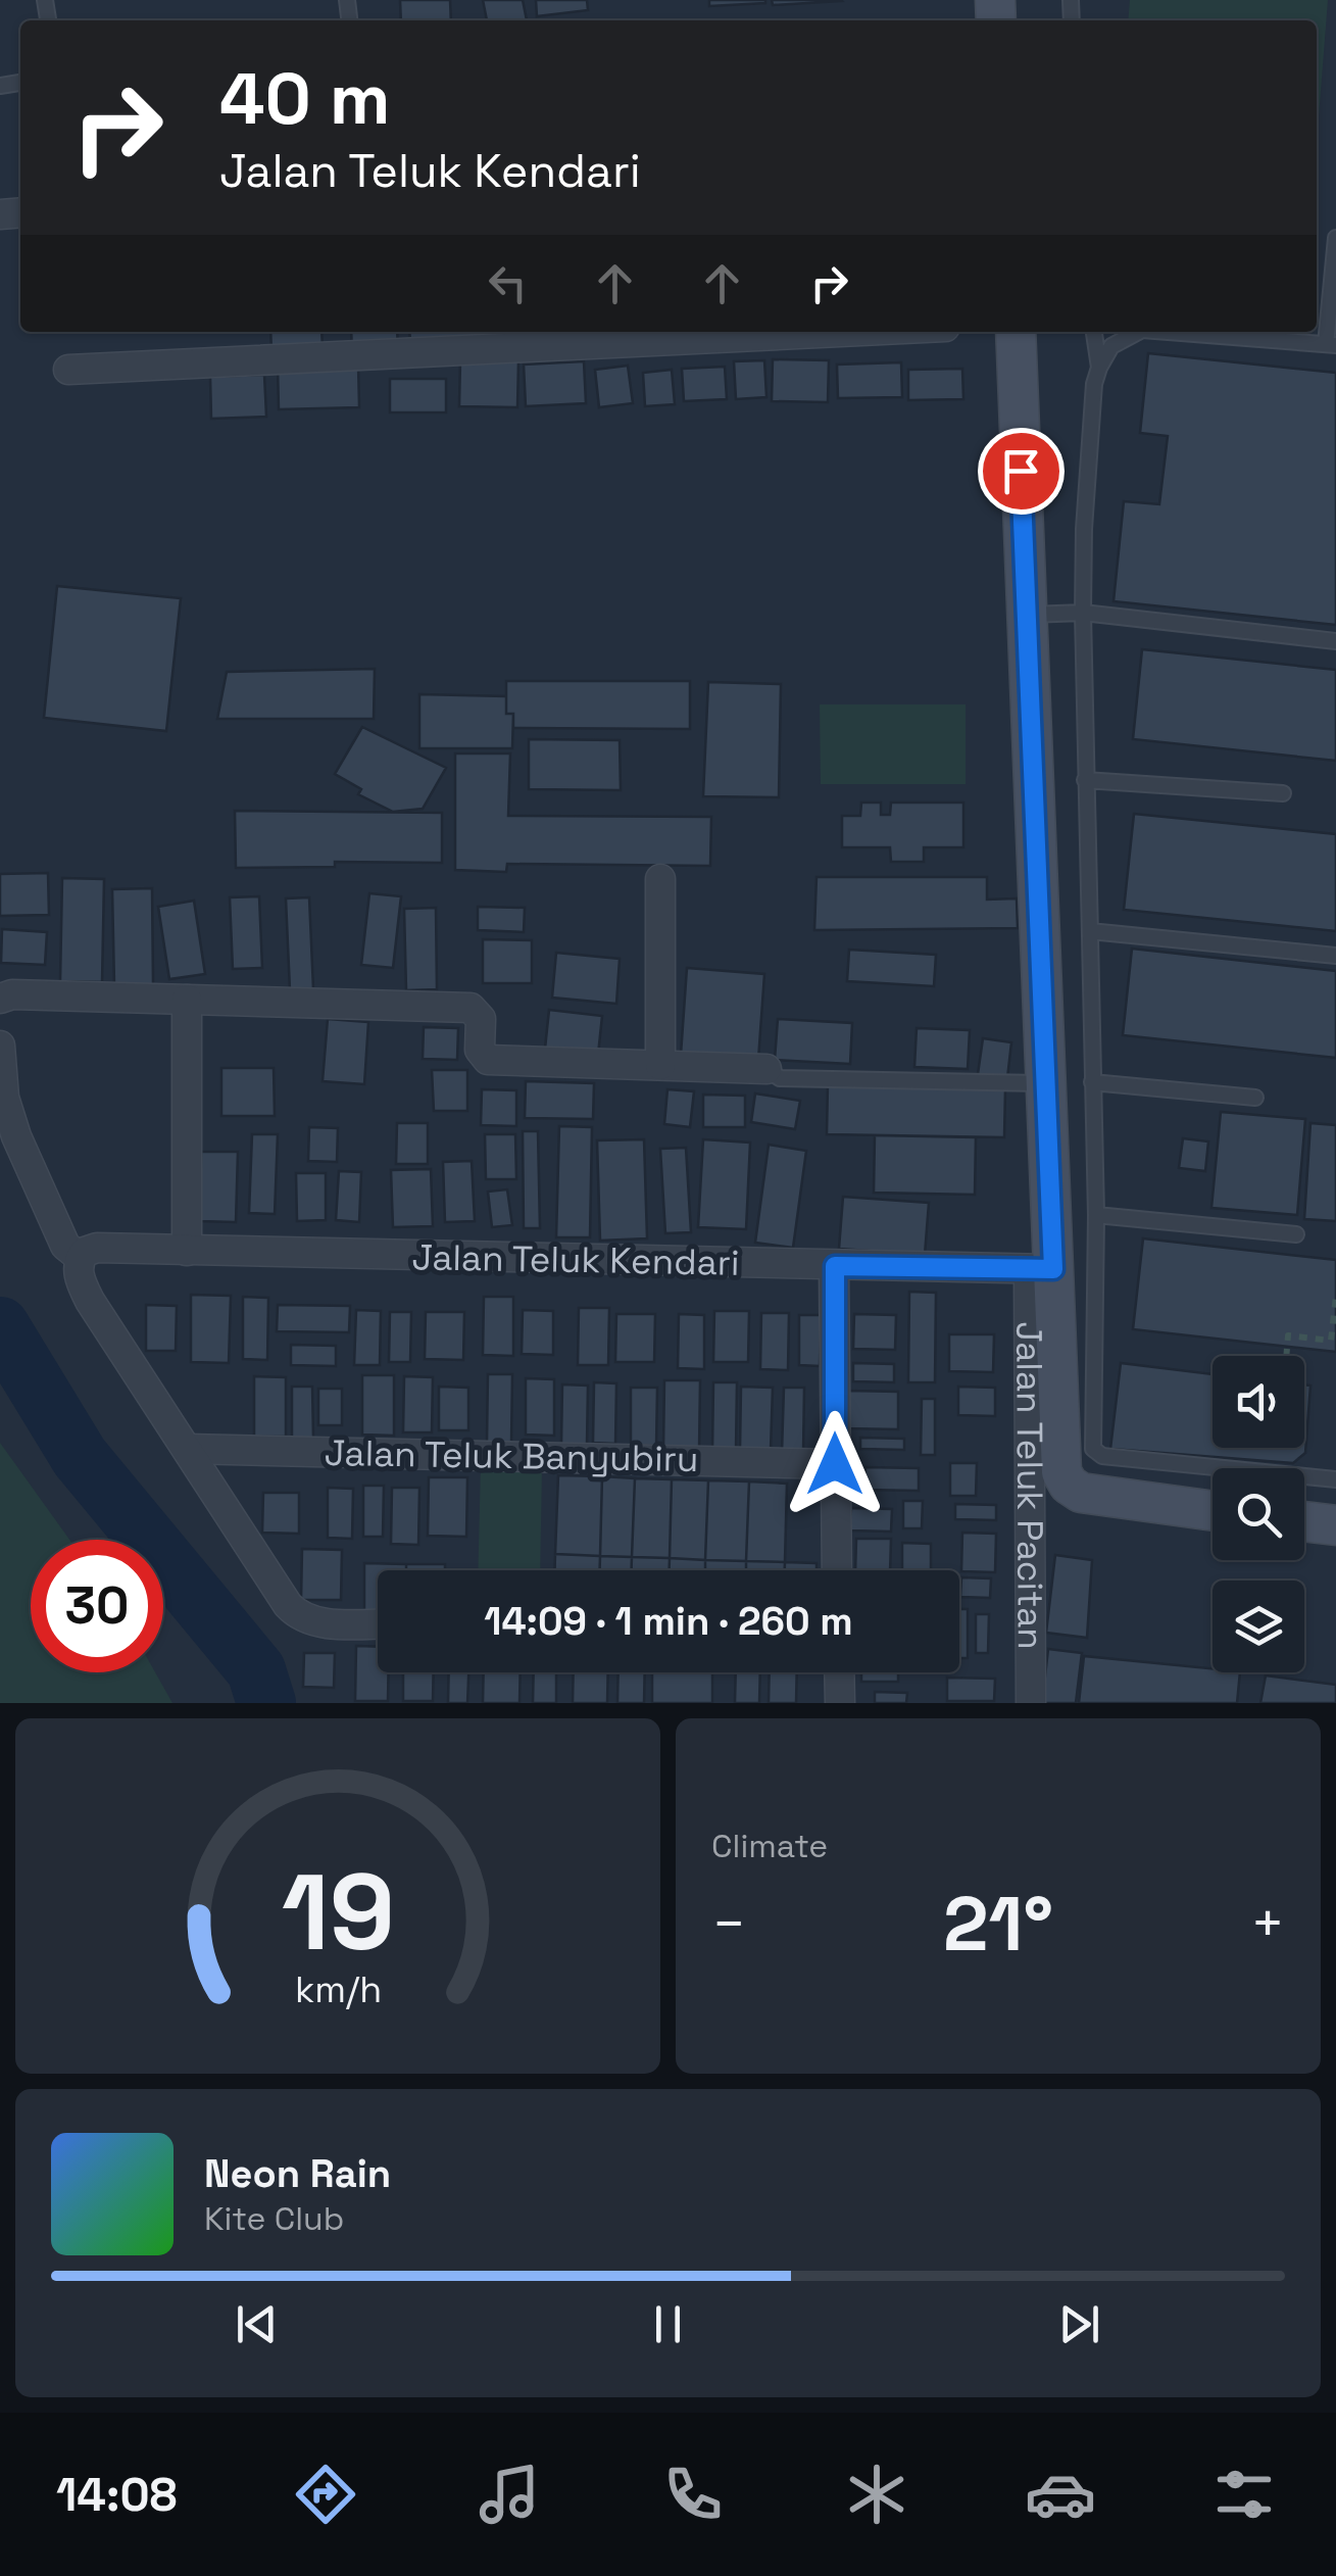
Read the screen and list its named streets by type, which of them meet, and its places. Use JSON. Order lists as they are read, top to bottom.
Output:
{
  "streets": {
    "street": ["Jalan Teluk Kendari", "Jalan Teluk Banyubiru", "Jalan Teluk Pacitan"]
  },
  "crossings": [
    ["Jalan Teluk Kendari", "Jalan Teluk Pacitan"]
  ],
  "page": {
    "turn": ["40 m", "Jalan Teluk Kendari"],
    "limit": "30",
    "trip": "14:09 · 1 min · 260 m",
    "tile": "Climate",
    "heat": ["−", "21°", "+"],
    "song": ["Neon Rain", "Kite Club"],
    "tabs": "14:08",
    "gauge": ["19", "km/h"]
  }
}
